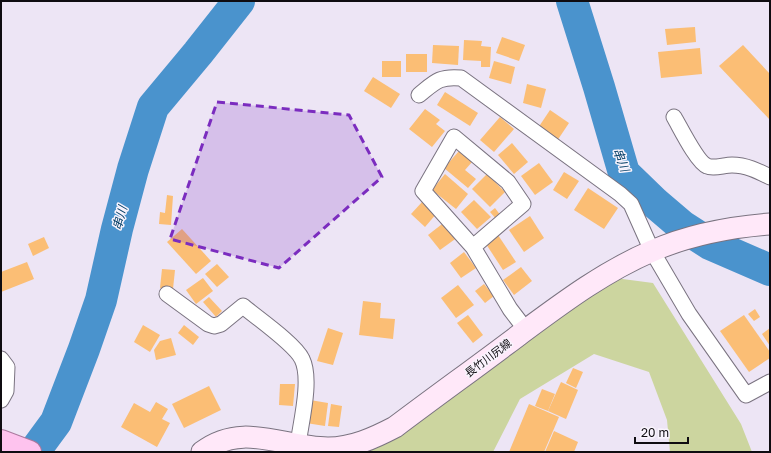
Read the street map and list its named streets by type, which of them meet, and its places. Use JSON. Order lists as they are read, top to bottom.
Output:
{
  "streets": {
    "main road": ["長竹川尻線"]
  },
  "water": ["串川"],
  "scale_bar": "20 m"
}
